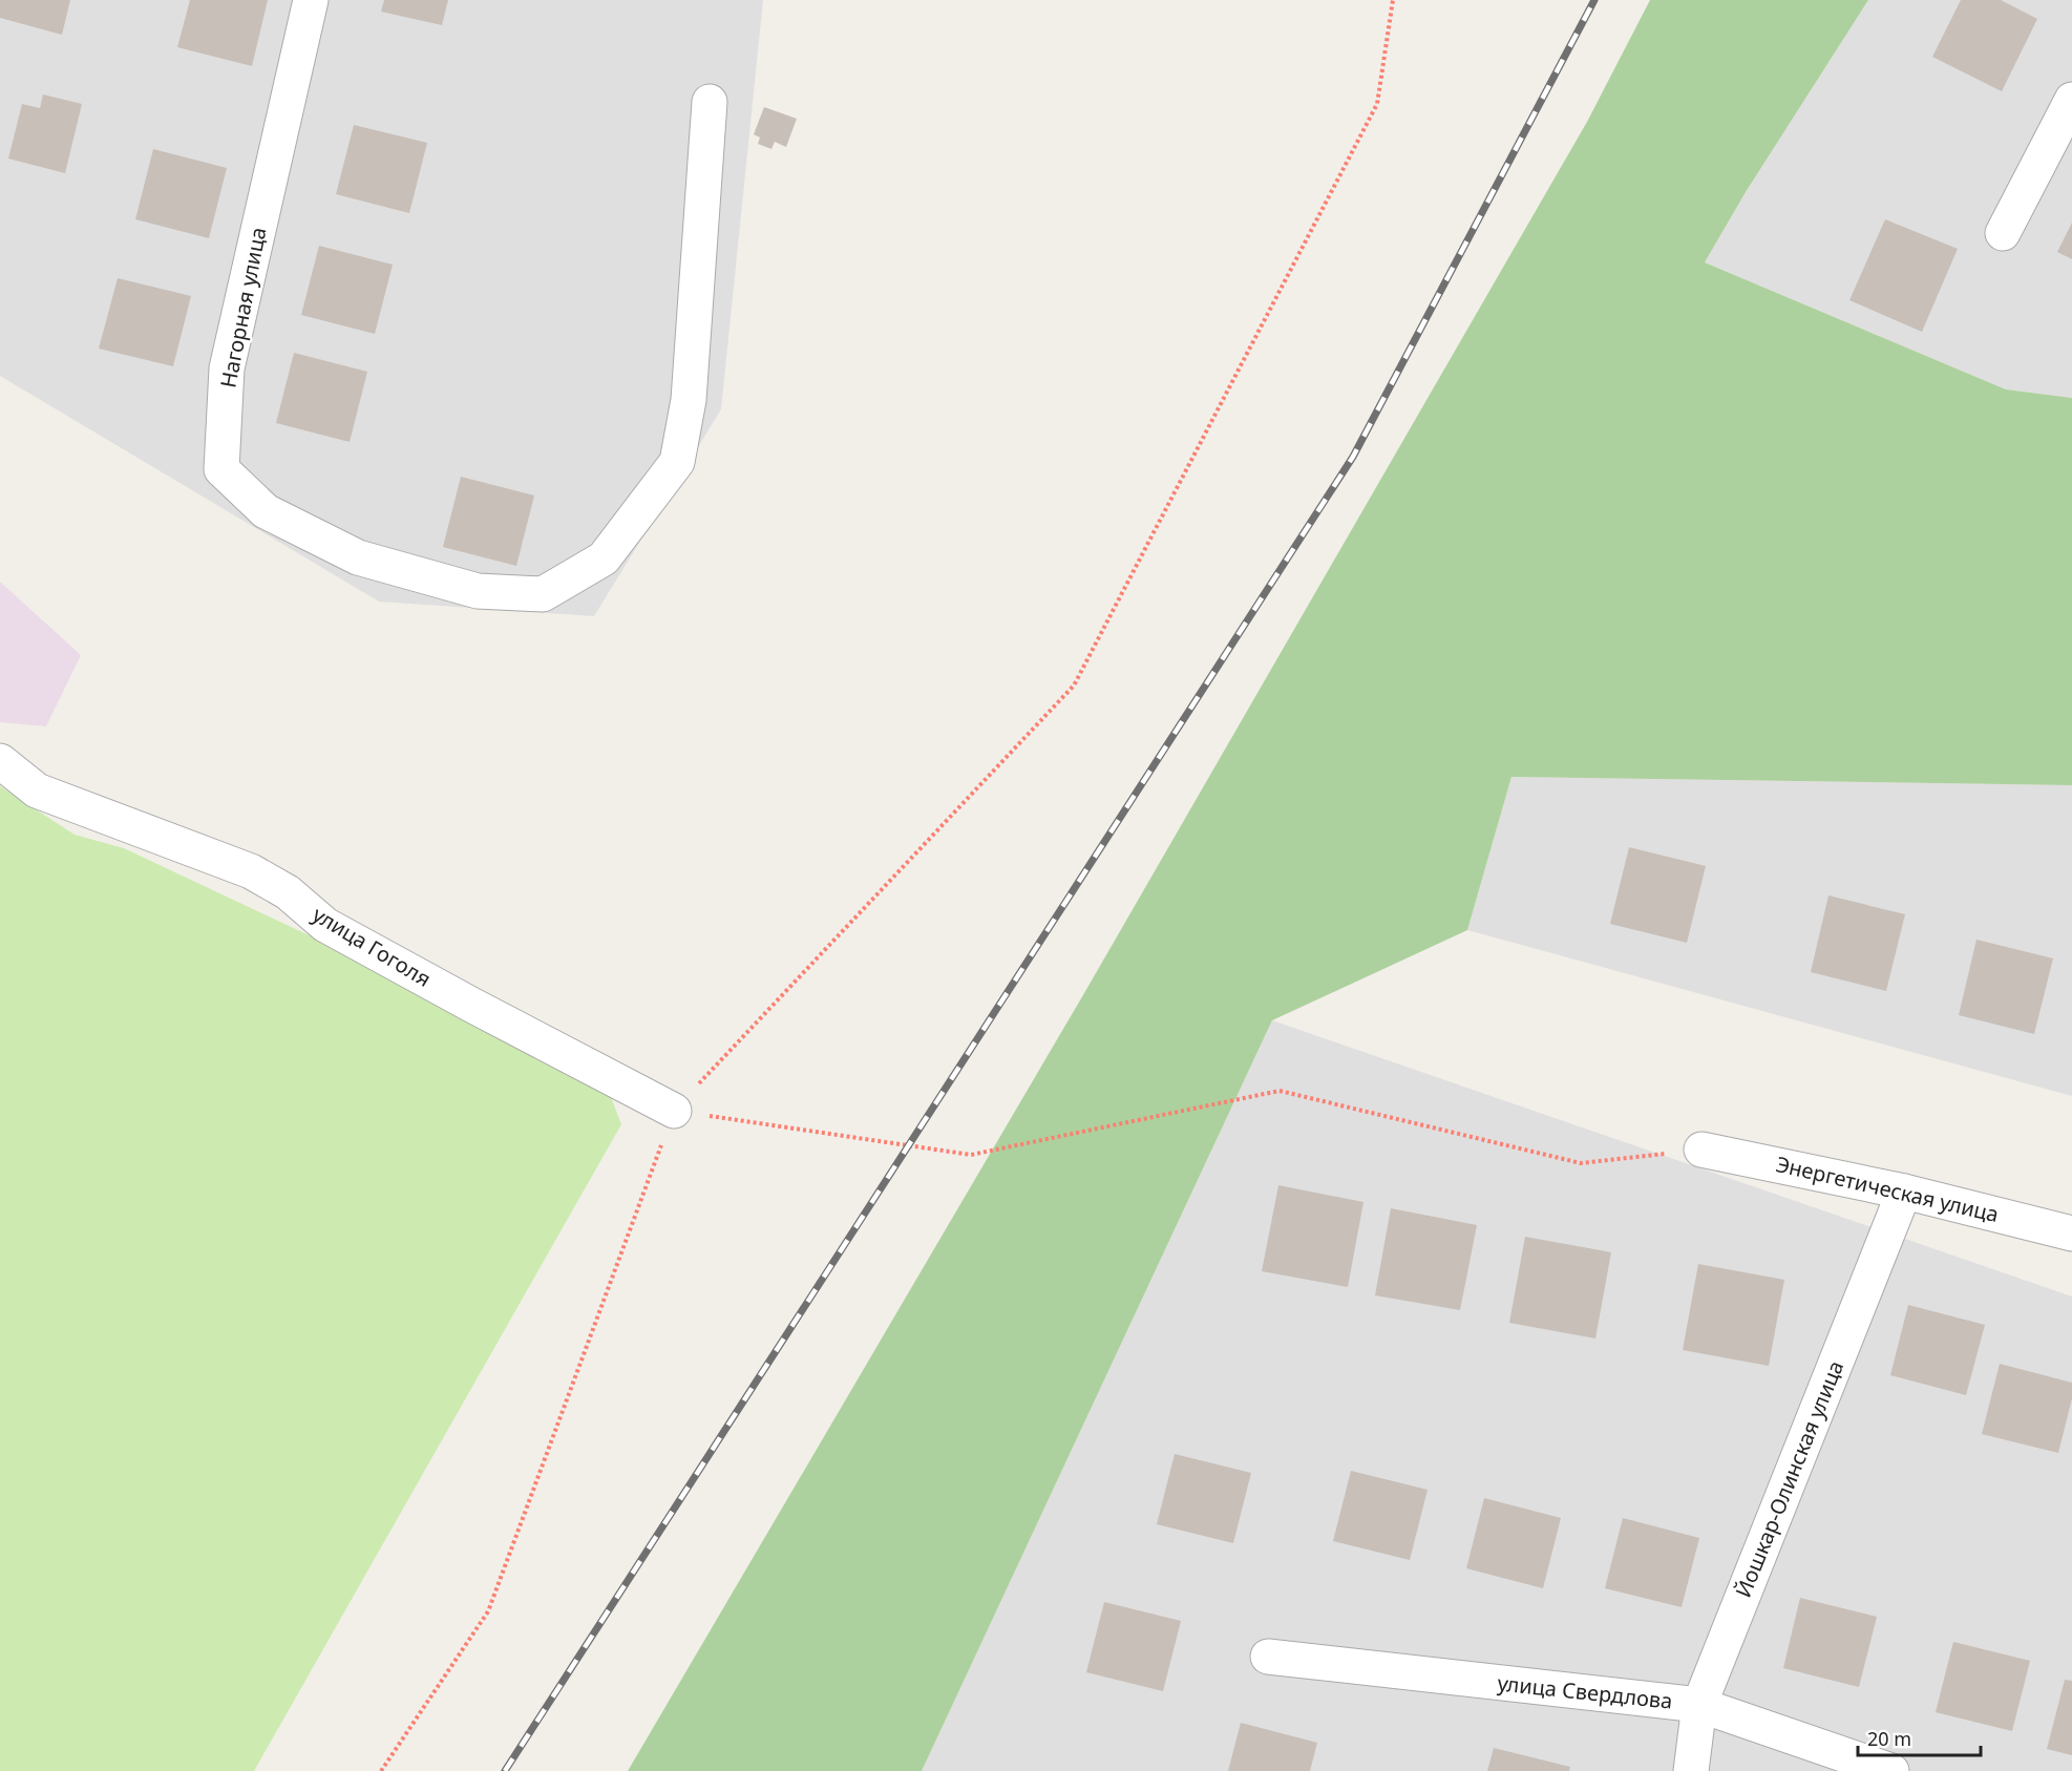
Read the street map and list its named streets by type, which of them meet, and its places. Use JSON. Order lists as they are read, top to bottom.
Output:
{
  "streets": {
    "street": [
      "Нагорная улица",
      "улица Гоголя",
      "Энергетическая улица",
      "Йошкар-Олинская улица",
      "улица Свердлова"
    ]
  },
  "crossings": [
    ["Энергетическая улица", "Йошкар-Олинская улица"],
    ["Йошкар-Олинская улица", "улица Свердлова"]
  ],
  "scale_bar": "20 m"
}
